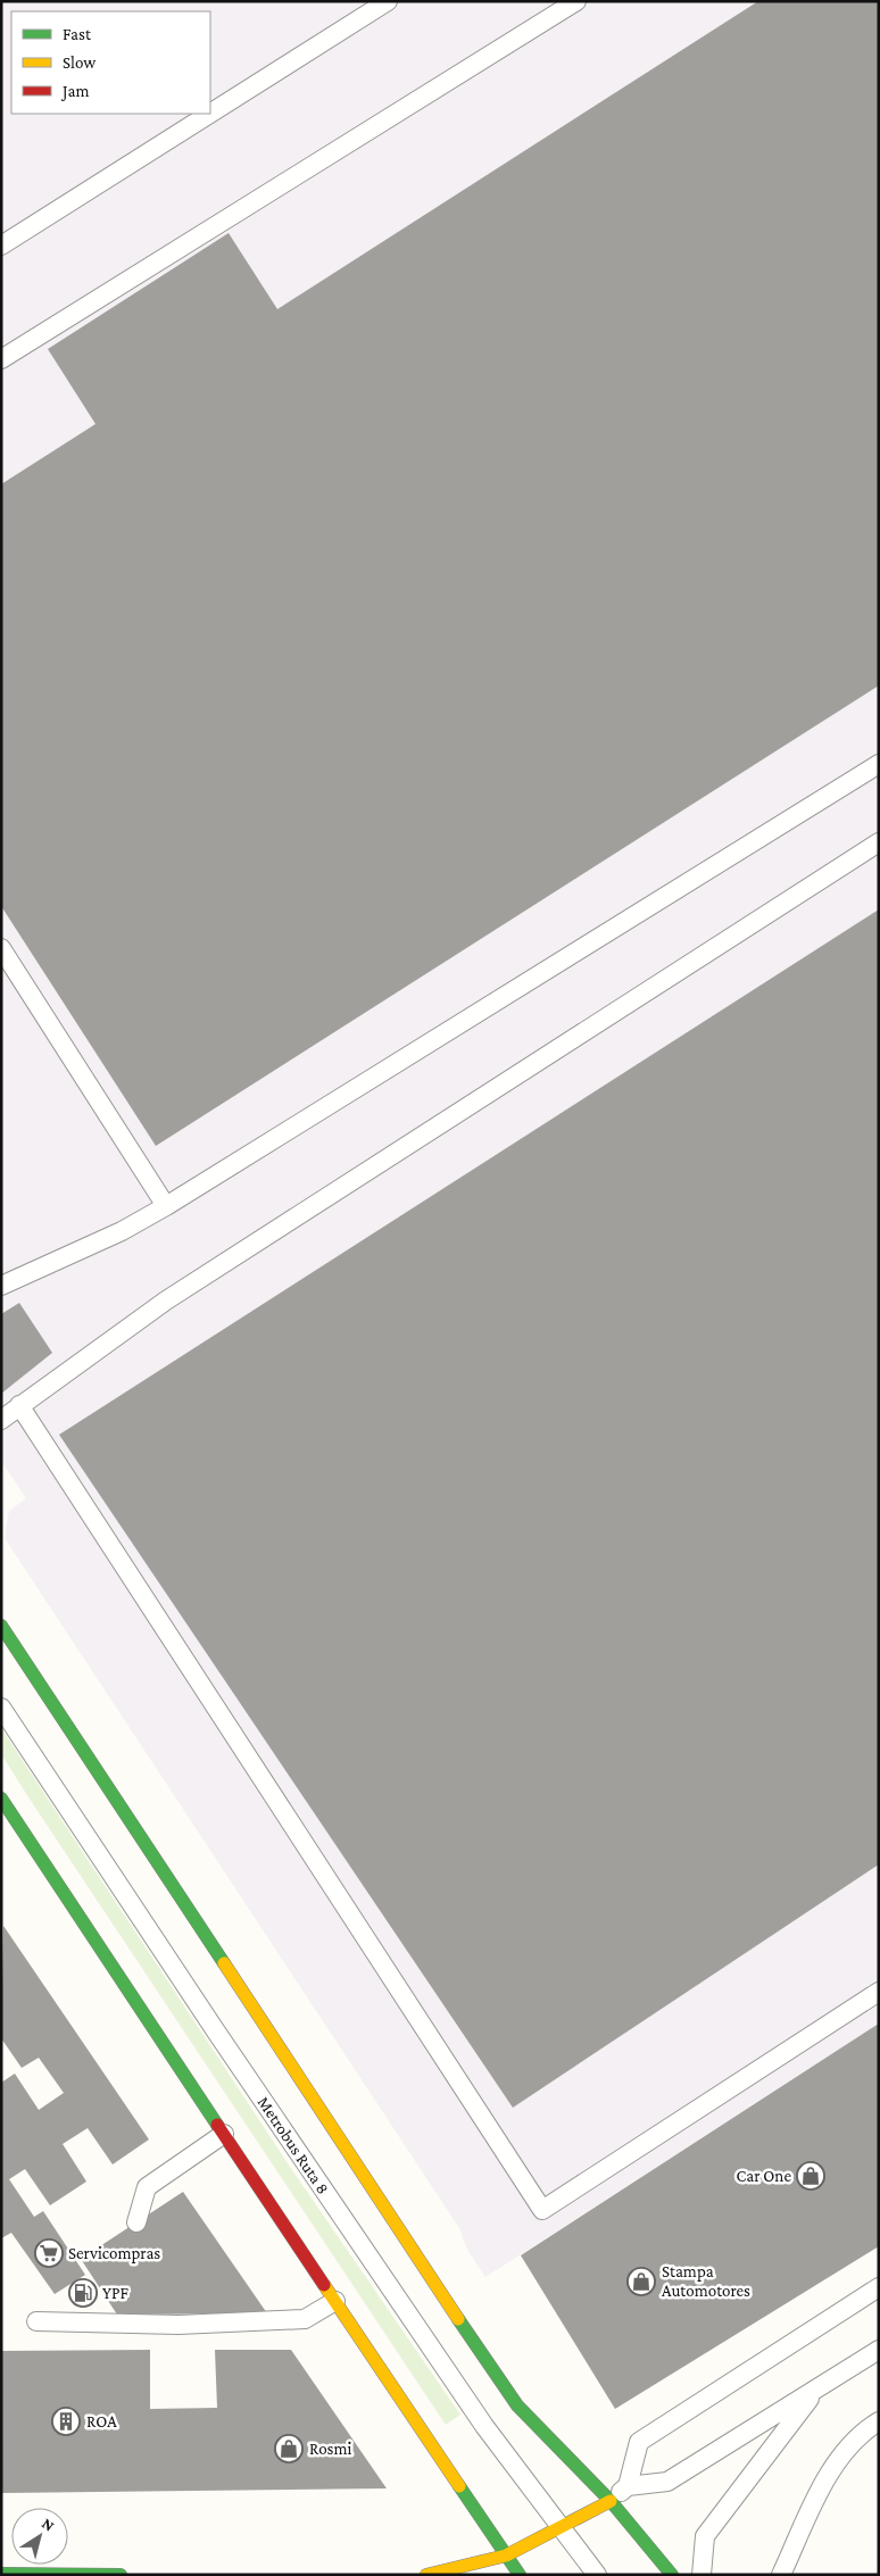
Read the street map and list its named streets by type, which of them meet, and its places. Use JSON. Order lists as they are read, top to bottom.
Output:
{
  "streets": {
    "lane": ["Metrobus Ruta 8"]
  },
  "places": {
    "shop": ["Car One", "Stampa Automotores", "Rosmi"],
    "supermarket": ["Servicompras"],
    "fuel station": ["YPF"],
    "building": ["ROA"]
  },
  "legend": ["Fast", "Slow", "Jam"],
  "north": "top right"
}
